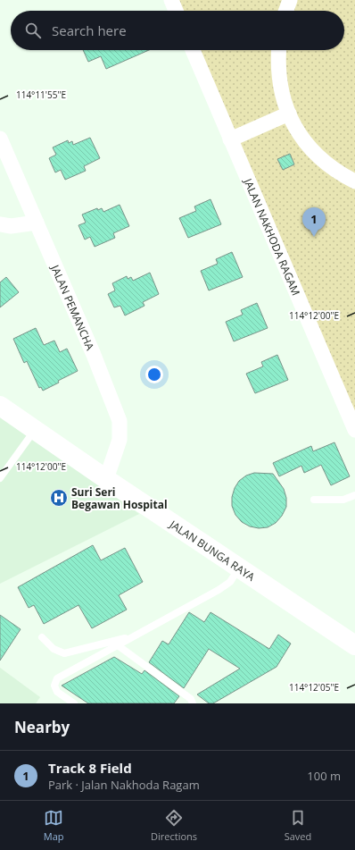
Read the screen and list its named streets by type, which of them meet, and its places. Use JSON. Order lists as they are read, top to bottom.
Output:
{
  "streets": {
    "street": ["JALAN NAKHODA RAGAM", "JALAN PEMANCHA", "JALAN BUNGA RAYA"]
  },
  "crossings": [
    ["JALAN PEMANCHA", "JALAN BUNGA RAYA"]
  ],
  "places": {
    "hospital": ["Suri Seri Begawan Hospital"]
  },
  "page": {
    "search": "Search here",
    "pins": "1",
    "heading": "Nearby",
    "list": [
      {
        "mark": "1",
        "name": "Track 8 Field",
        "note": "Park · Jalan Nakhoda Ragam",
        "value": "100 m"
      }
    ],
    "nav": ["Map", "Directions", "Saved"]
  },
  "coordinates": ["114°11'55\"E", "114°12'00\"E", "114°12'05\"E"]
}
